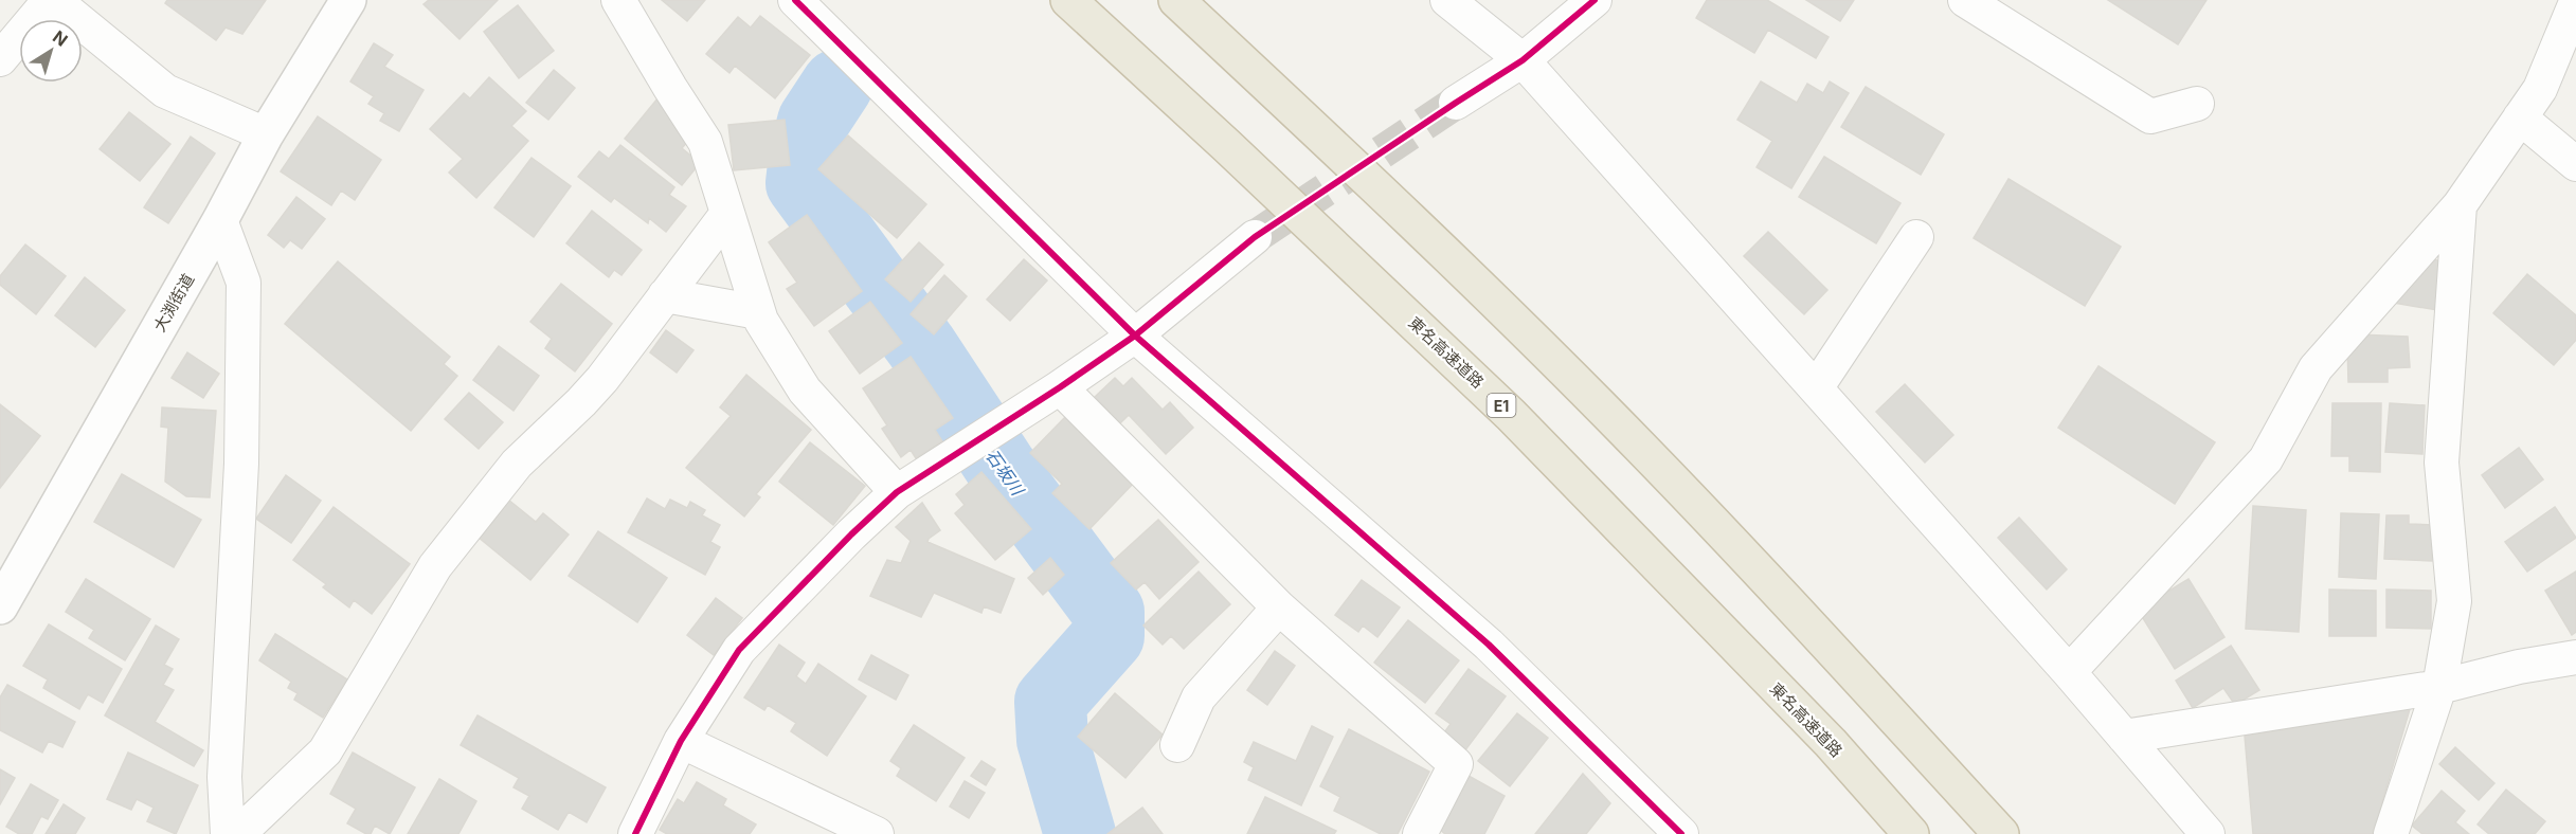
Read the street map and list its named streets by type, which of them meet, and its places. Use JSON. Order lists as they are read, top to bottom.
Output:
{
  "streets": {
    "highway": ["東名高速道路", "E1"],
    "street": ["大渕街道"]
  },
  "water": ["石坂川"],
  "north": "top right"
}
